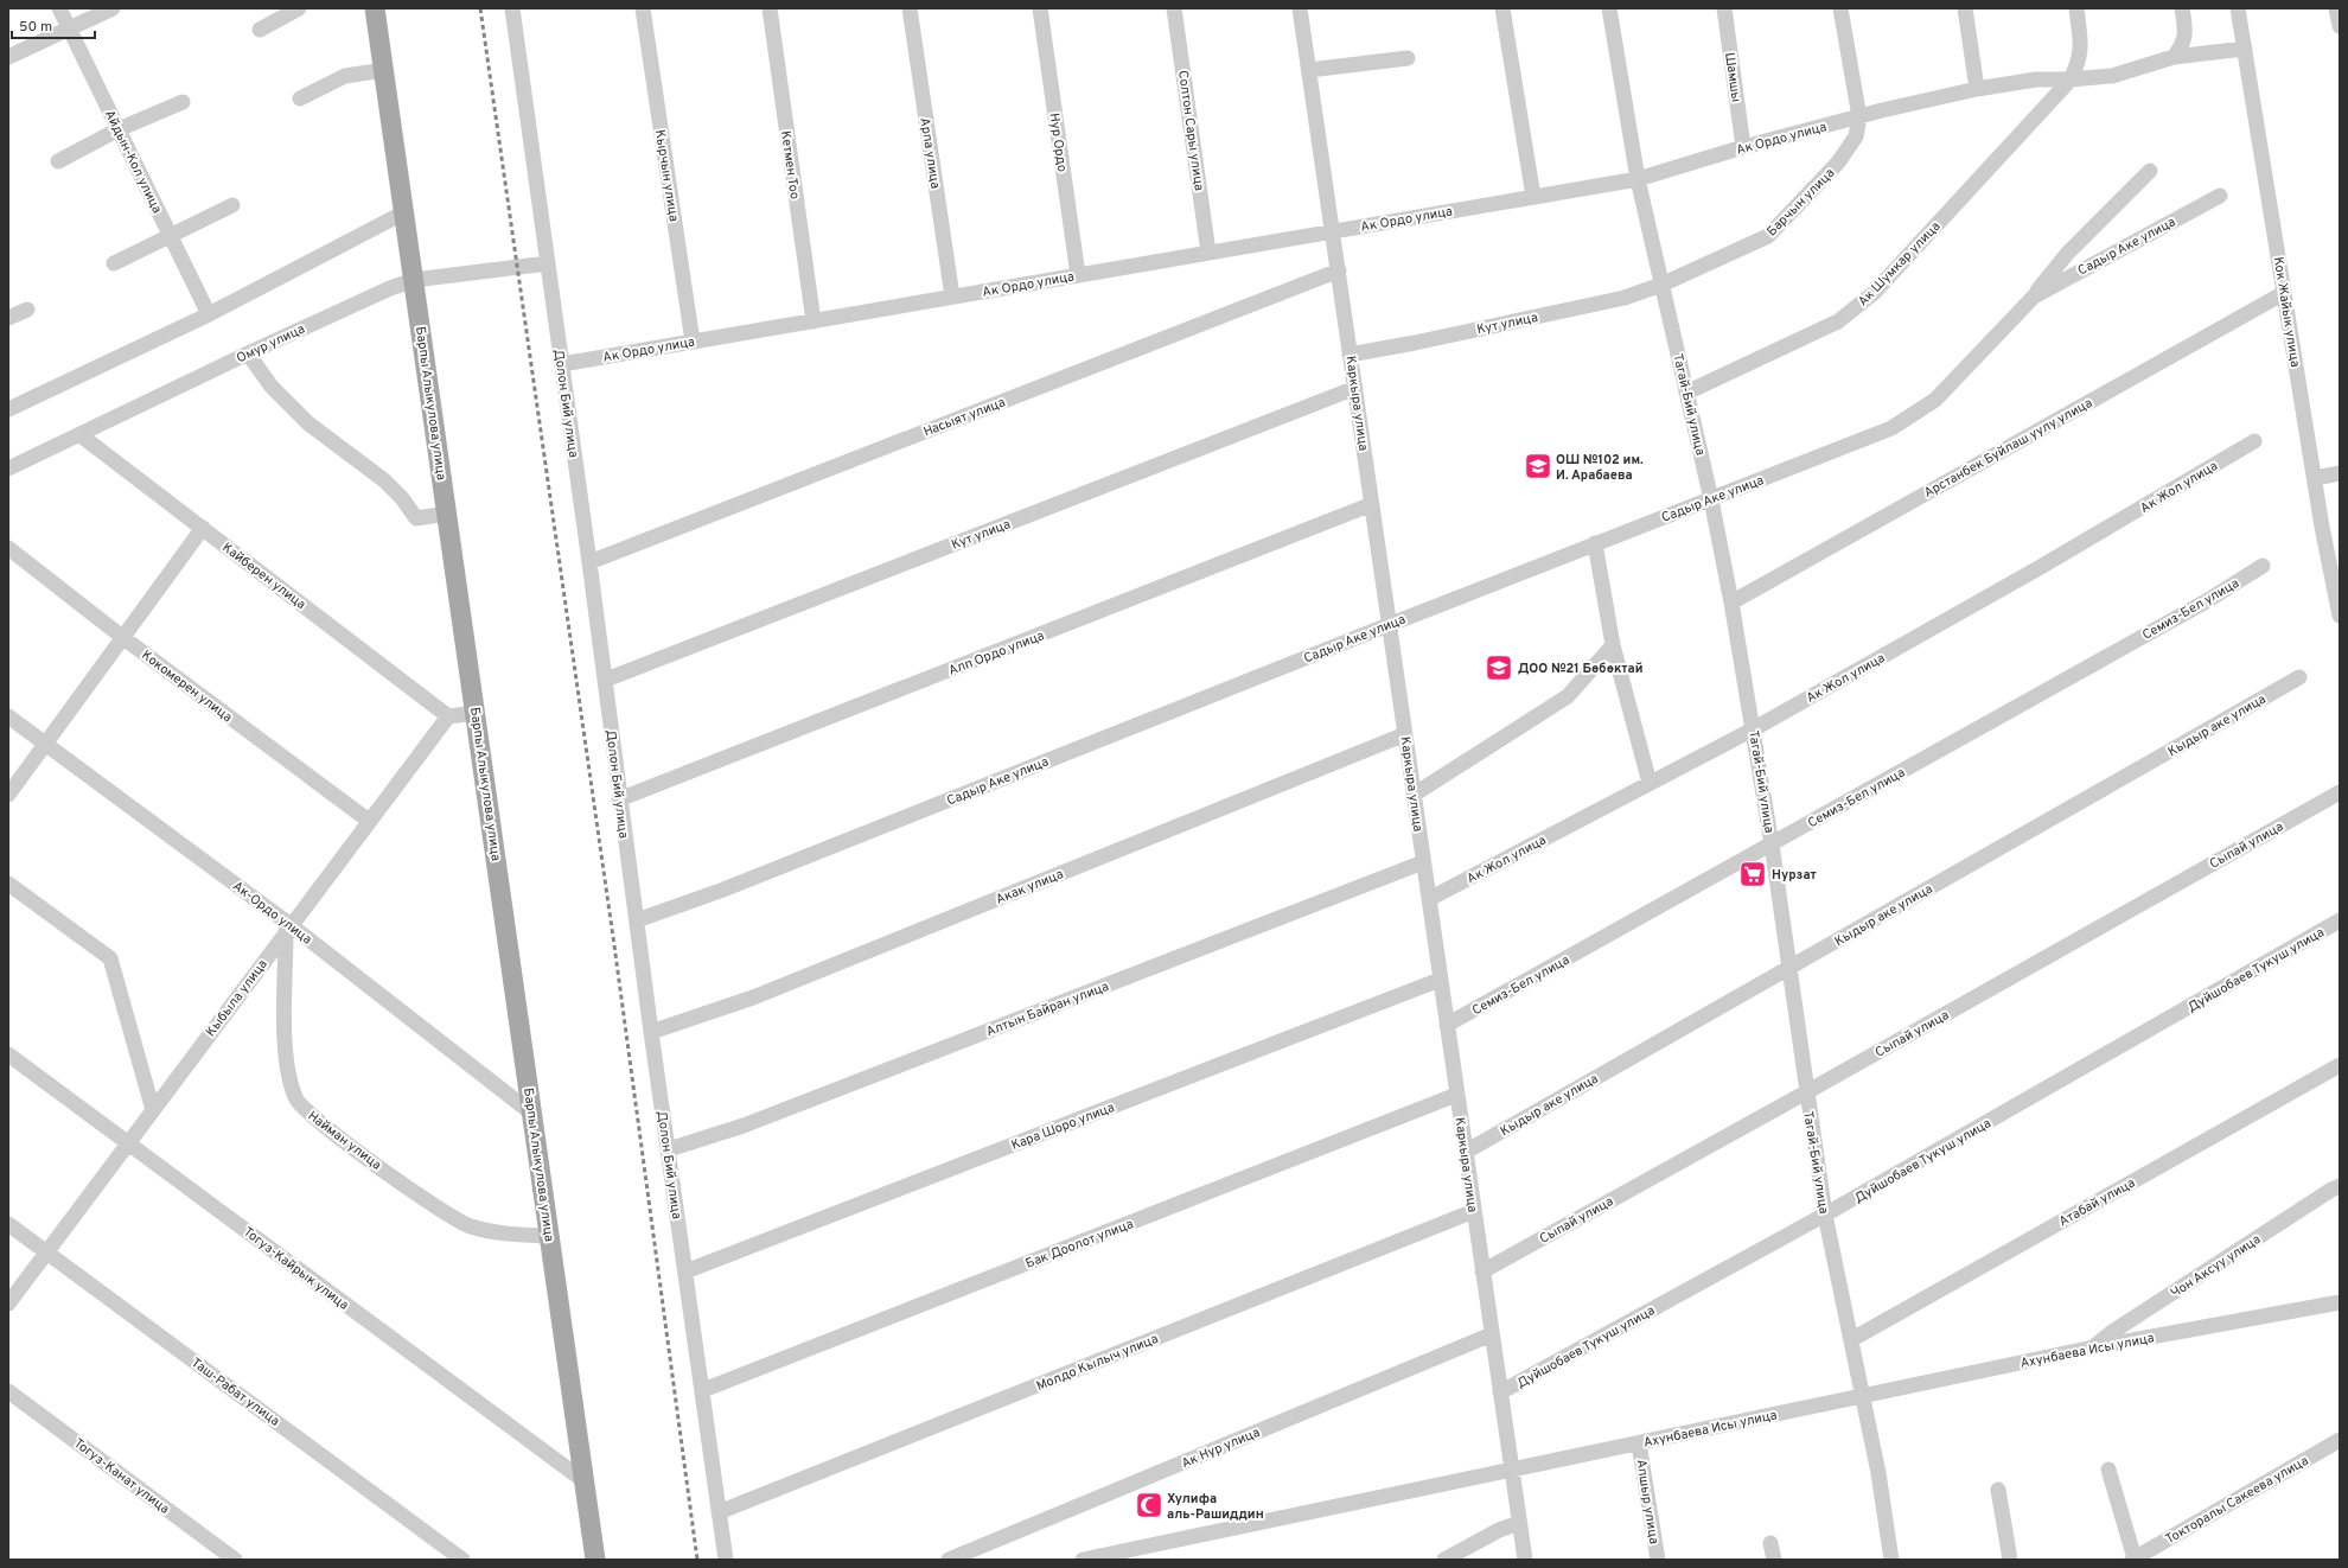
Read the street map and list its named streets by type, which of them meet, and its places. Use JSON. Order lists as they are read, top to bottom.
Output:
{
  "streets": {
    "main road": ["Барпы Алыкулова улица"],
    "street": [
      "Шамшы",
      "Солтон Сары улица",
      "Ак Ордо улица",
      "Нур Ордо",
      "Арпа улица",
      "Айдын-Кол улица",
      "Кетмен Тоо",
      "Кырчын улица",
      "Барчын улица",
      "Садыр Аке улица",
      "Ак Шумкар улица",
      "Кок Жайык улица",
      "Кут улица",
      "Омур улица",
      "Долон Бий улица",
      "Каркыра улица",
      "Тагай-Бий улица",
      "Насыят улица",
      "Арстанбек Буйлаш уулу улица",
      "Ак Жол улица",
      "Кайберен улица",
      "Семиз-Бел улица",
      "Алп Ордо улица",
      "Кокомерен улица",
      "Кыдыр аке улица",
      "Сыпай улица",
      "Акак улица",
      "Ак-Ордо улица",
      "Дуйшобаев Тукуш улица",
      "Кыбыла улица",
      "Алтын Байран улица",
      "Кара Шоро улица",
      "Найман улица",
      "Атабай улица",
      "Бак Доолот улица",
      "Чон Аксуу улица",
      "Тогуз-Кайрык улица",
      "Ахунбаева Исы улица",
      "Молдо Кылыч улица",
      "Таш-Рабат улица",
      "Ак Нур улица",
      "Тогуз-Канат улица",
      "Токторалы Сакеева улица",
      "Апшыр улица"
    ]
  },
  "crossings": [
    ["Шамшы", "Ак Ордо улица"],
    ["Солтон Сары улица", "Ак Ордо улица"],
    ["Ак Ордо улица", "Нур Ордо"],
    ["Ак Ордо улица", "Арпа улица"],
    ["Ак Ордо улица", "Кетмен Тоо"],
    ["Ак Ордо улица", "Кырчын улица"],
    ["Ак Ордо улица", "Барчын улица"],
    ["Ак Ордо улица", "Ак Шумкар улица"],
    ["Ак Ордо улица", "Кок Жайык улица"],
    ["Ак Ордо улица", "Долон Бий улица"],
    ["Ак Ордо улица", "Каркыра улица"],
    ["Ак Ордо улица", "Тагай-Бий улица"],
    ["Барчын улица", "Кут улица"],
    ["Барчын улица", "Тагай-Бий улица"],
    ["Садыр Аке улица", "Долон Бий улица"],
    ["Садыр Аке улица", "Каркыра улица"],
    ["Садыр Аке улица", "Тагай-Бий улица"],
    ["Ак Шумкар улица", "Тагай-Бий улица"],
    ["Кок Жайык улица", "Арстанбек Буйлаш уулу улица"],
    ["Кут улица", "Долон Бий улица"],
    ["Кут улица", "Каркыра улица"],
    ["Кут улица", "Тагай-Бий улица"],
    ["Омур улица", "Барпы Алыкулова улица"],
    ["Омур улица", "Долон Бий улица"],
    ["Омур улица", "Кайберен улица"],
    ["Барпы Алыкулова улица", "Ак-Ордо улица"],
    ["Барпы Алыкулова улица", "Найман улица"],
    ["Барпы Алыкулова улица", "Тогуз-Кайрык улица"],
    ["Долон Бий улица", "Насыят улица"],
    ["Долон Бий улица", "Алп Ордо улица"],
    ["Долон Бий улица", "Акак улица"],
    ["Долон Бий улица", "Алтын Байран улица"],
    ["Долон Бий улица", "Кара Шоро улица"],
    ["Долон Бий улица", "Бак Доолот улица"],
    ["Долон Бий улица", "Молдо Кылыч улица"],
    ["Каркыра улица", "Насыят улица"],
    ["Каркыра улица", "Ак Жол улица"],
    ["Каркыра улица", "Семиз-Бел улица"],
    ["Каркыра улица", "Алп Ордо улица"],
    ["Каркыра улица", "Кыдыр аке улица"],
    ["Каркыра улица", "Сыпай улица"],
    ["Каркыра улица", "Акак улица"],
    ["Каркыра улица", "Дуйшобаев Тукуш улица"],
    ["Каркыра улица", "Алтын Байран улица"],
    ["Каркыра улица", "Кара Шоро улица"],
    ["Каркыра улица", "Бак Доолот улица"],
    ["Каркыра улица", "Ахунбаева Исы улица"],
    ["Каркыра улица", "Молдо Кылыч улица"],
    ["Каркыра улица", "Ак Нур улица"],
    ["Тагай-Бий улица", "Арстанбек Буйлаш уулу улица"],
    ["Тагай-Бий улица", "Ак Жол улица"],
    ["Тагай-Бий улица", "Семиз-Бел улица"],
    ["Тагай-Бий улица", "Кыдыр аке улица"],
    ["Тагай-Бий улица", "Сыпай улица"],
    ["Тагай-Бий улица", "Дуйшобаев Тукуш улица"],
    ["Тагай-Бий улица", "Атабай улица"],
    ["Тагай-Бий улица", "Ахунбаева Исы улица"],
    ["Кайберен улица", "Кыбыла улица"],
    ["Кокомерен улица", "Кыбыла улица"],
    ["Ак-Ордо улица", "Кыбыла улица"],
    ["Ак-Ордо улица", "Найман улица"],
    ["Кыбыла улица", "Найман улица"],
    ["Кыбыла улица", "Тогуз-Кайрык улица"],
    ["Кыбыла улица", "Таш-Рабат улица"],
    ["Чон Аксуу улица", "Ахунбаева Исы улица"],
    ["Ахунбаева Исы улица", "Апшыр улица"]
  ],
  "places": {
    "school or university": ["ОШ №102 им. И. Арабаева", "ДОО №21 Бөбөктай"],
    "supermarket": ["Нурзат"],
    "mosque": ["Хулифа аль-Рашиддин"]
  },
  "scale_bar": "50 m"
}
